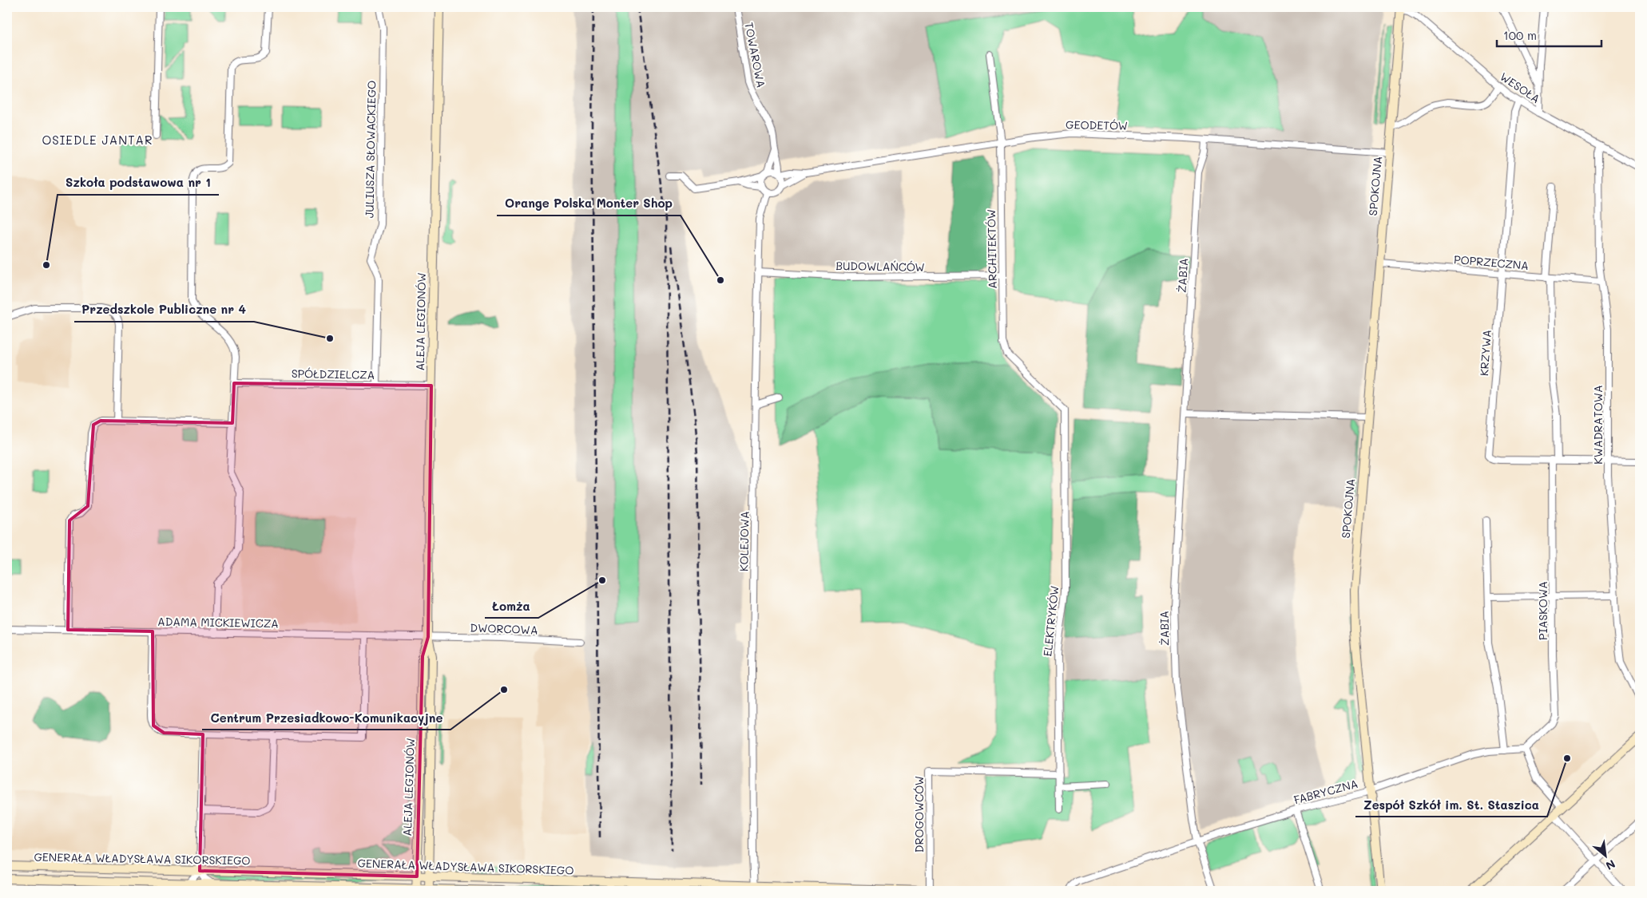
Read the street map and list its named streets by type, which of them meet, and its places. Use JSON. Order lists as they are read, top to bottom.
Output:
{
  "streets": {
    "main road": ["SPOKOJNA", "ALEJA LEGIONÓW", "GENERAŁA WŁADYSŁAWA SIKORSKIEGO"],
    "street": [
      "TOWAROWA",
      "WESOŁA",
      "GEODETÓW",
      "JULIUSZA SŁOWACKIEGO",
      "ARCHITEKTÓW",
      "POPRZECZNA",
      "BUDOWLAŃCÓW",
      "ŻABIA",
      "KRZYWA",
      "SPÓŁDZIELCZA",
      "KWADRATOWA",
      "KOLEJOWA",
      "PIASKOWA",
      "ELEKTRYKÓW",
      "ADAMA MICKIEWICZA",
      "DWORCOWA",
      "FABRYCZNA",
      "DROGOWCÓW"
    ]
  },
  "crossings": [
    ["TOWAROWA", "KOLEJOWA"],
    ["WESOŁA", "SPOKOJNA"],
    ["WESOŁA", "KRZYWA"],
    ["WESOŁA", "KWADRATOWA"],
    ["GEODETÓW", "SPOKOJNA"],
    ["GEODETÓW", "ARCHITEKTÓW"],
    ["GEODETÓW", "ŻABIA"],
    ["JULIUSZA SŁOWACKIEGO", "SPÓŁDZIELCZA"],
    ["SPOKOJNA", "POPRZECZNA"],
    ["SPOKOJNA", "FABRYCZNA"],
    ["ARCHITEKTÓW", "BUDOWLAŃCÓW"],
    ["ARCHITEKTÓW", "ELEKTRYKÓW"],
    ["POPRZECZNA", "KRZYWA"],
    ["POPRZECZNA", "KWADRATOWA"],
    ["POPRZECZNA", "PIASKOWA"],
    ["BUDOWLAŃCÓW", "KOLEJOWA"],
    ["ŻABIA", "FABRYCZNA"],
    ["ALEJA LEGIONÓW", "SPÓŁDZIELCZA"],
    ["ALEJA LEGIONÓW", "ADAMA MICKIEWICZA"],
    ["ALEJA LEGIONÓW", "DWORCOWA"],
    ["ALEJA LEGIONÓW", "GENERAŁA WŁADYSŁAWA SIKORSKIEGO"],
    ["KRZYWA", "KWADRATOWA"],
    ["KRZYWA", "PIASKOWA"],
    ["KOLEJOWA", "GENERAŁA WŁADYSŁAWA SIKORSKIEGO"],
    ["PIASKOWA", "FABRYCZNA"],
    ["ELEKTRYKÓW", "DROGOWCÓW"],
    ["ADAMA MICKIEWICZA", "DWORCOWA"]
  ],
  "districts": ["OSIEDLE JANTAR"],
  "places": [
    "Szkoła podstawowa nr 1",
    "Orange Polska Monter Shop",
    "Przedszkole Publiczne nr 4",
    "Łomża",
    "Centrum Przesiadkowo-Komunikacyjne",
    "Zespół Szkół im. St. Staszica"
  ],
  "scale_bar": "100 m",
  "north": "bottom right"
}
